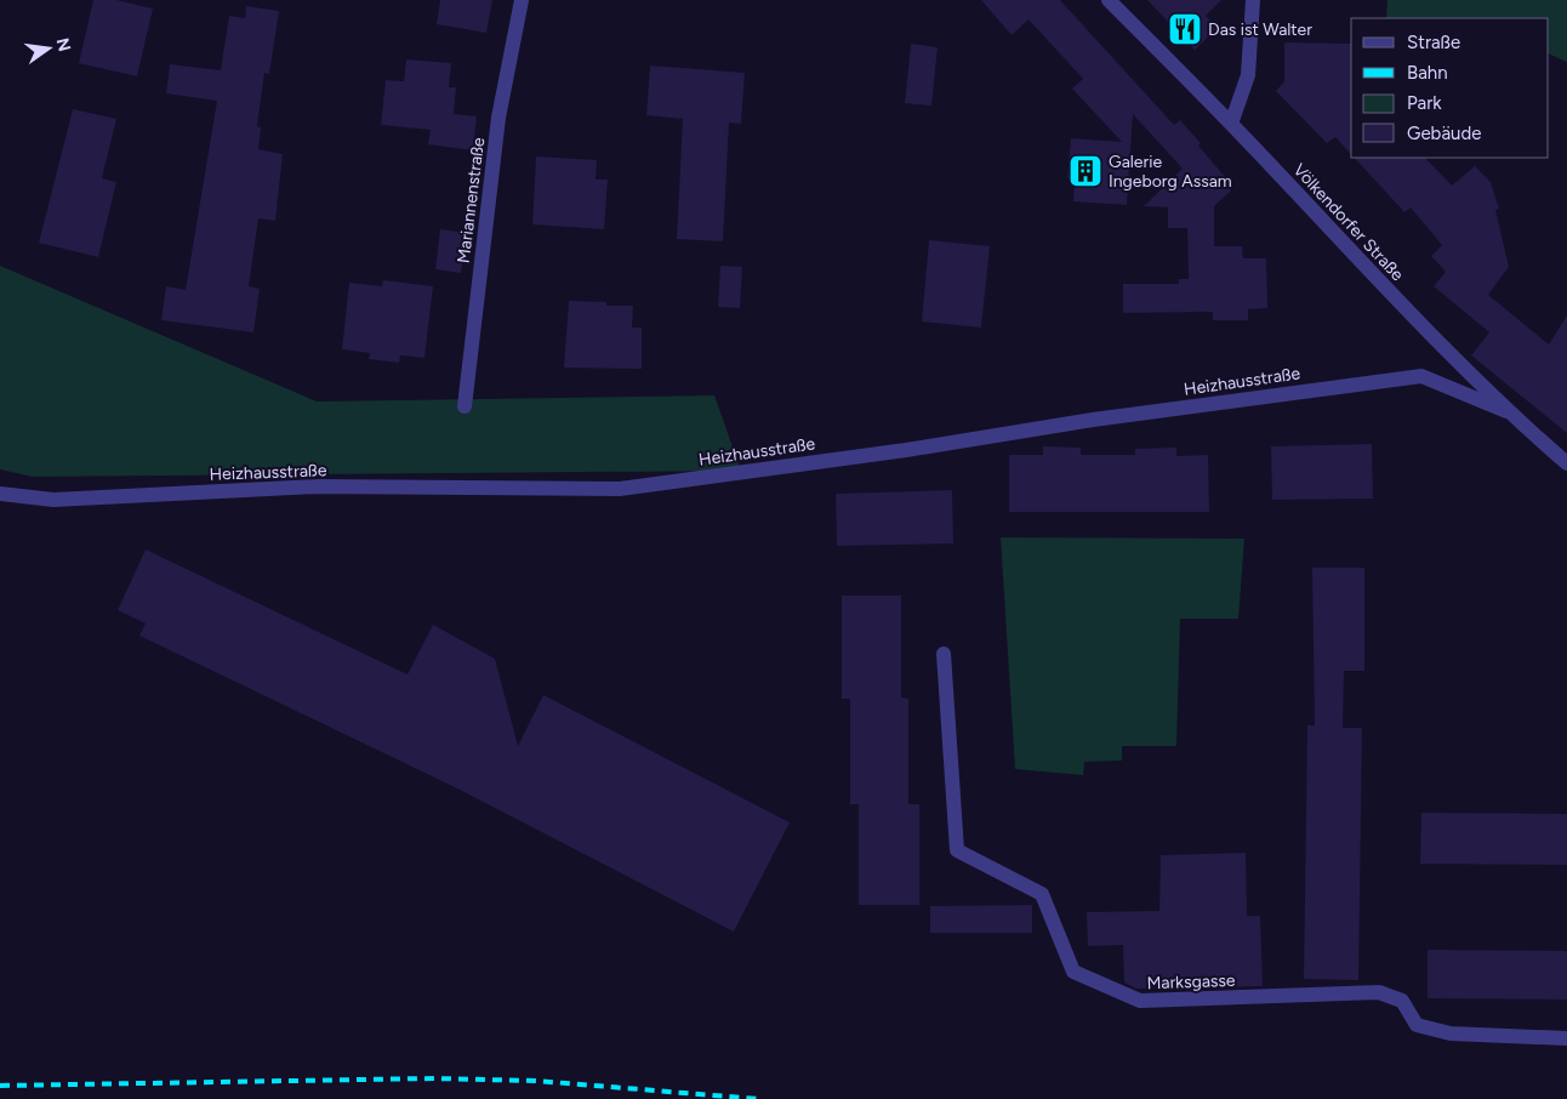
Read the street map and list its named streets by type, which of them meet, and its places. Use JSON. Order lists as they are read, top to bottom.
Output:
{
  "streets": {
    "street": [
      "Mariannenstraße",
      "Völkendorfer Straße",
      "Heizhausstraße",
      "Marksgasse"
    ]
  },
  "crossings": [
    ["Völkendorfer Straße", "Heizhausstraße"]
  ],
  "places": {
    "restaurant": ["Das ist Walter"],
    "building": ["Galerie Ingeborg Assam"]
  },
  "legend": [
    "Straße",
    "Bahn",
    "Park",
    "Gebäude"
  ],
  "north": "right"
}
